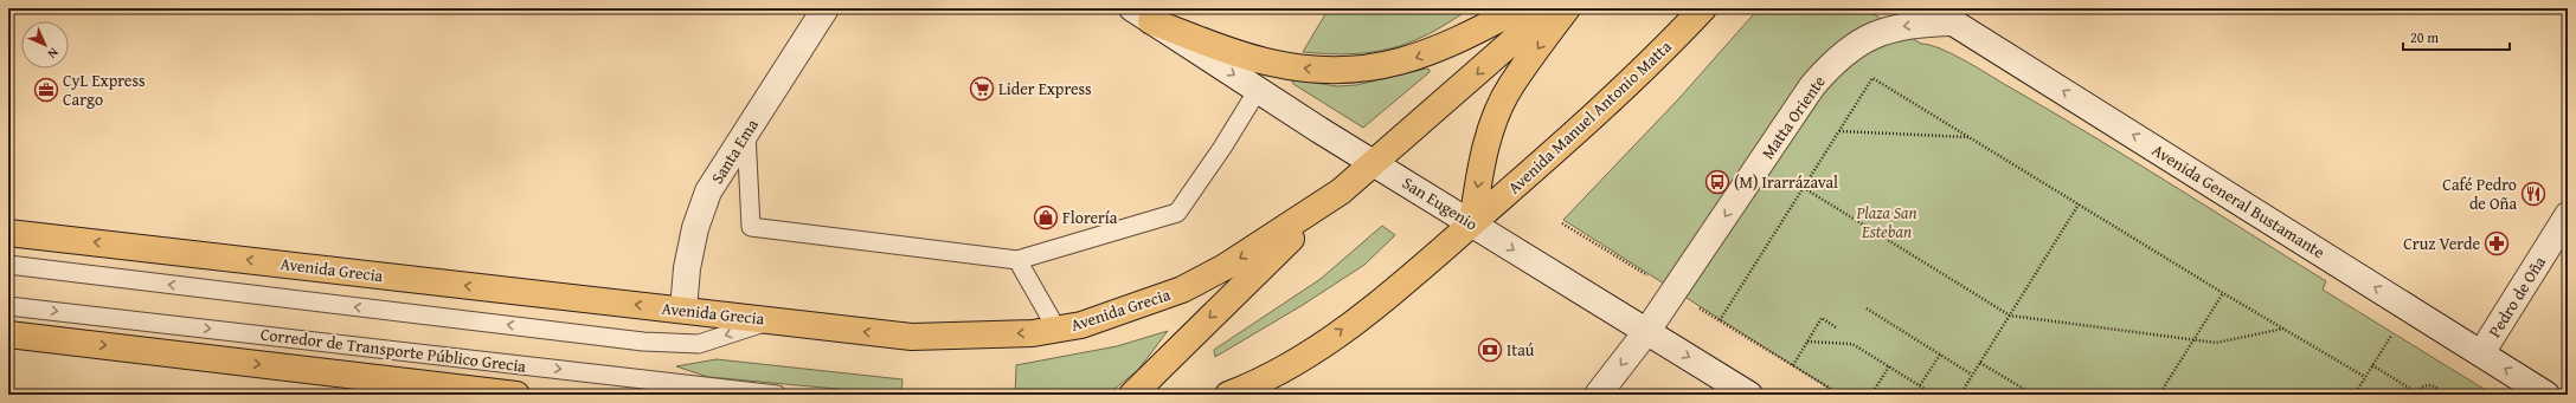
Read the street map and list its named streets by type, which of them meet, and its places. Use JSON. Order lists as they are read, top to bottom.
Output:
{
  "streets": {
    "main road": [
      "Avenida Manuel Antonio Matta",
      "Matta Oriente",
      "Santa Ema",
      "Avenida General Bustamante",
      "San Eugenio",
      "Avenida Grecia",
      "Pedro de Oña"
    ],
    "lane": ["Corredor de Transporte Público Grecia"]
  },
  "crossings": [
    ["Avenida Manuel Antonio Matta", "San Eugenio"],
    ["Matta Oriente", "Avenida General Bustamante"],
    ["Matta Oriente", "San Eugenio"],
    ["Santa Ema", "Avenida Grecia"],
    ["Avenida General Bustamante", "Pedro de Oña"],
    ["San Eugenio", "Avenida Grecia"]
  ],
  "one_way": ["Matta Oriente", "Avenida General Bustamante", "San Eugenio"],
  "parks": ["Plaza San Esteban"],
  "places": {
    "supermarket": ["Lider Express"],
    "office": ["CyL Express Cargo"],
    "bus stop": ["(M) Irarrázaval"],
    "restaurant": ["Café Pedro de Oña"],
    "shop": ["Florería"],
    "pharmacy": ["Cruz Verde"],
    "bank": ["Itaú"]
  },
  "scale_bar": "20 m",
  "north": "bottom right"
}
